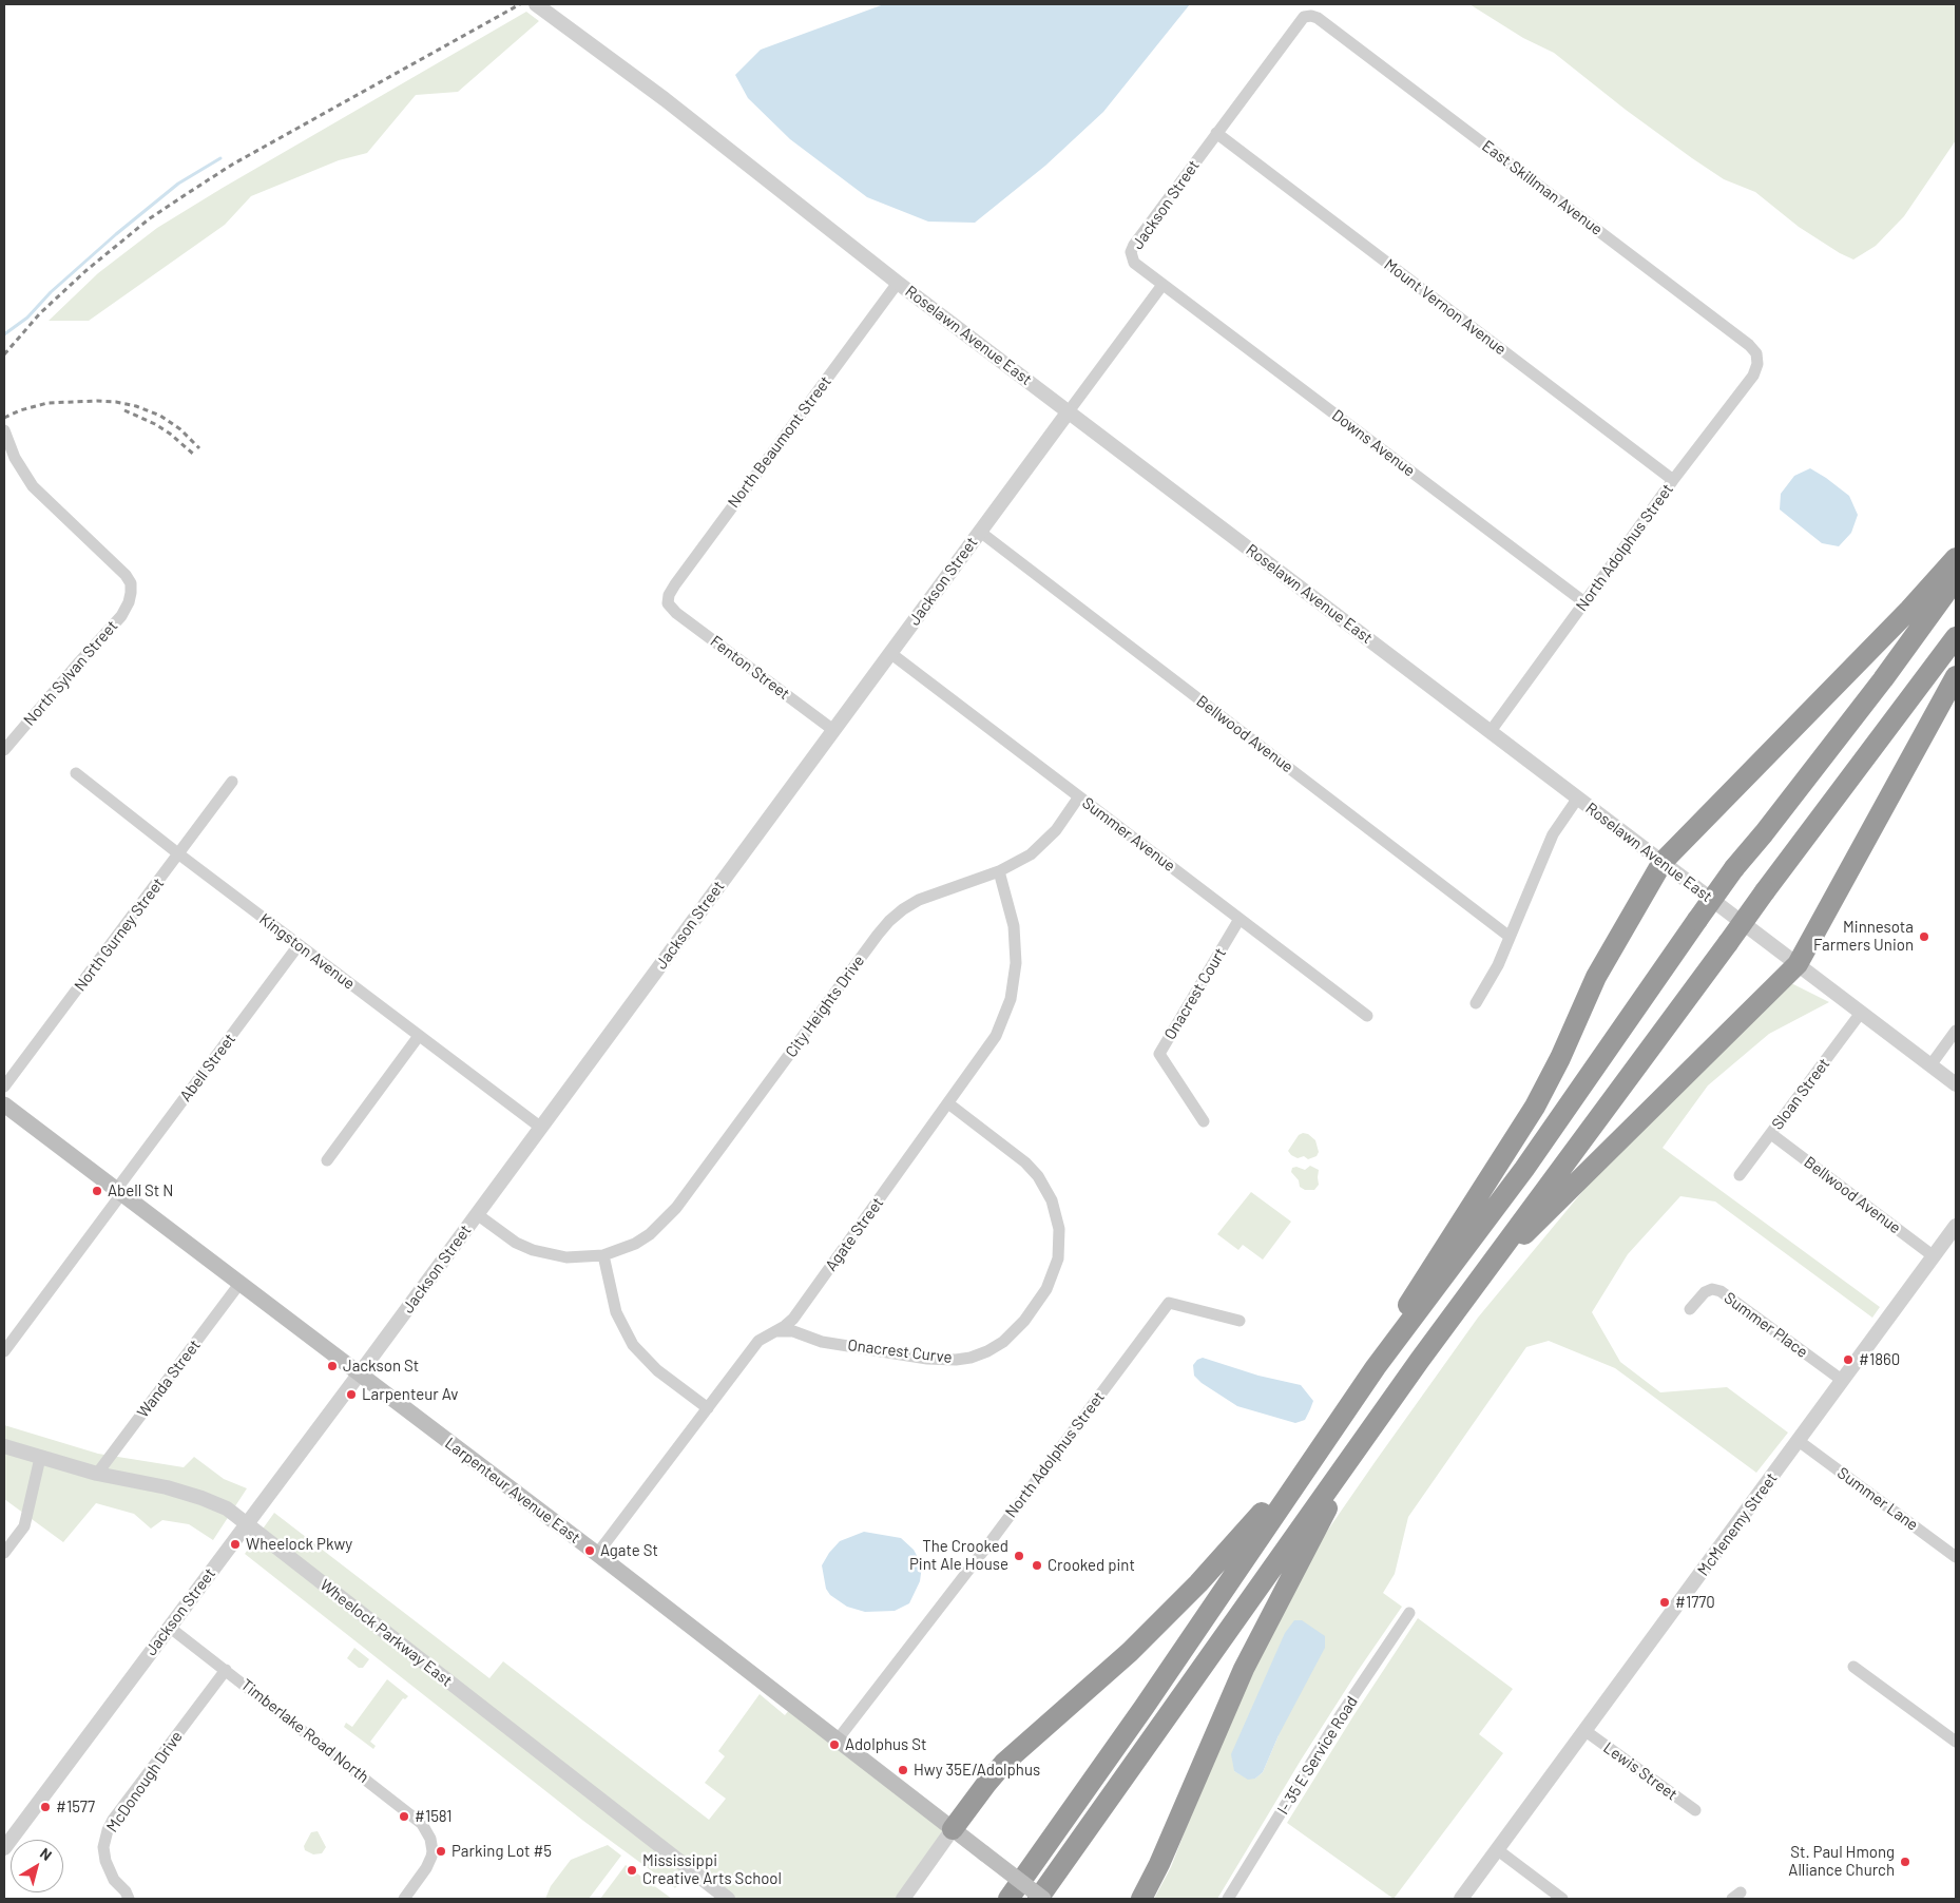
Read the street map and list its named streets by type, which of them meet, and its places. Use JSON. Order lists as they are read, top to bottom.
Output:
{
  "streets": {
    "main road": ["Larpenteur Avenue East"],
    "street": [
      "East Skillman Avenue",
      "Jackson Street",
      "Mount Vernon Avenue",
      "Roselawn Avenue East",
      "North Beaumont Street",
      "Downs Avenue",
      "North Adolphus Street",
      "Fenton Street",
      "North Sylvan Street",
      "Bellwood Avenue",
      "Summer Avenue",
      "North Gurney Street",
      "Kingston Avenue",
      "Onacrest Court",
      "City Heights Drive",
      "Abell Street",
      "Sloan Street",
      "Agate Street",
      "Summer Place",
      "Onacrest Curve",
      "Wanda Street",
      "Summer Lane",
      "McMenemy Street",
      "Wheelock Parkway East",
      "Timberlake Road North",
      "I- 35 E Service Road",
      "Lewis Street",
      "McDonough Drive"
    ]
  },
  "crossings": [
    ["East Skillman Avenue", "Jackson Street"],
    ["East Skillman Avenue", "North Adolphus Street"],
    ["Jackson Street", "Mount Vernon Avenue"],
    ["Jackson Street", "Roselawn Avenue East"],
    ["Jackson Street", "Downs Avenue"],
    ["Jackson Street", "Fenton Street"],
    ["Jackson Street", "Bellwood Avenue"],
    ["Jackson Street", "Summer Avenue"],
    ["Jackson Street", "Kingston Avenue"],
    ["Jackson Street", "Larpenteur Avenue East"],
    ["Jackson Street", "Wheelock Parkway East"],
    ["Jackson Street", "Timberlake Road North"],
    ["Mount Vernon Avenue", "North Adolphus Street"],
    ["Roselawn Avenue East", "North Beaumont Street"],
    ["Roselawn Avenue East", "North Adolphus Street"],
    ["Roselawn Avenue East", "Sloan Street"],
    ["North Beaumont Street", "Fenton Street"],
    ["Downs Avenue", "North Adolphus Street"],
    ["North Adolphus Street", "Larpenteur Avenue East"],
    ["Bellwood Avenue", "Sloan Street"],
    ["Bellwood Avenue", "McMenemy Street"],
    ["Summer Avenue", "Onacrest Court"],
    ["Summer Avenue", "City Heights Drive"],
    ["North Gurney Street", "Kingston Avenue"],
    ["Kingston Avenue", "Abell Street"],
    ["City Heights Drive", "Agate Street"],
    ["Abell Street", "Larpenteur Avenue East"],
    ["Agate Street", "Onacrest Curve"],
    ["Agate Street", "Larpenteur Avenue East"],
    ["Summer Place", "McMenemy Street"],
    ["Wanda Street", "Larpenteur Avenue East"],
    ["Wanda Street", "Wheelock Parkway East"],
    ["Summer Lane", "McMenemy Street"],
    ["McMenemy Street", "Lewis Street"],
    ["Timberlake Road North", "McDonough Drive"]
  ],
  "places": [
    "Minnesota Farmers Union",
    "Abell St N",
    "#1860",
    "Jackson St",
    "Larpenteur Av",
    "Wheelock Pkwy",
    "Agate St",
    "The Crooked Pint Ale House",
    "Crooked pint",
    "#1770",
    "Adolphus St",
    "Hwy 35E/Adolphus",
    "#1577",
    "#1581",
    "Parking Lot #5",
    "St. Paul Hmong Alliance Church",
    "Mississippi Creative Arts School"
  ],
  "north": "top right"
}
